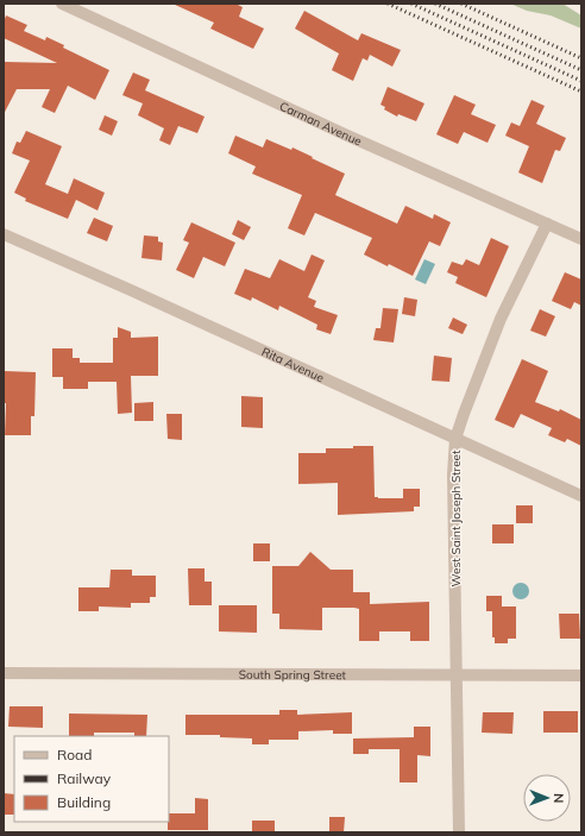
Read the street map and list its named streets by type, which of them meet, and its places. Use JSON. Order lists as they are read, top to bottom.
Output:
{
  "streets": {
    "street": [
      "Carman Avenue",
      "Rita Avenue",
      "West Saint Joseph Street",
      "South Spring Street"
    ]
  },
  "crossings": [
    ["Carman Avenue", "West Saint Joseph Street"],
    ["Rita Avenue", "West Saint Joseph Street"],
    ["West Saint Joseph Street", "South Spring Street"]
  ],
  "legend": ["Road", "Railway", "Building"],
  "north": "right"
}
